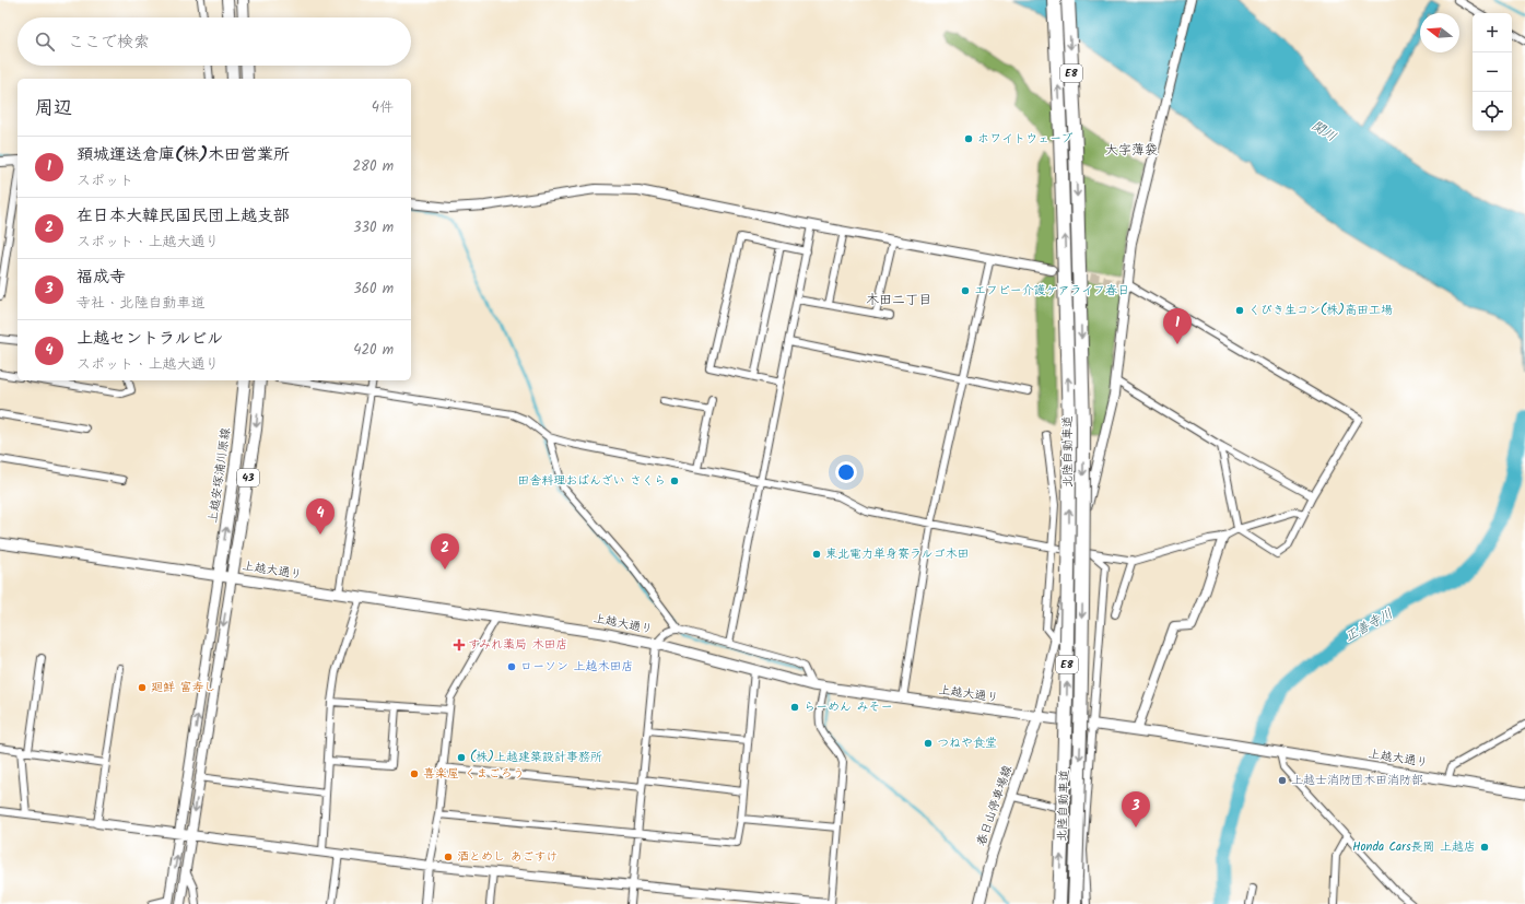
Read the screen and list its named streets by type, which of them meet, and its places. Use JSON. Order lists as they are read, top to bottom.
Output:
{
  "streets": {
    "highway": ["E8", "北陸自動車道"],
    "main road": [
      "上越安塚浦川原線",
      "43",
      "上越大通り",
      "春日山停車場線"
    ]
  },
  "crossings": [
    ["上越安塚浦川原線", "上越大通り"],
    ["43", "上越大通り"],
    ["上越大通り", "春日山停車場線"]
  ],
  "districts": ["大字薄袋", "木田二丁目"],
  "water": ["関川", "正善寺川"],
  "places": {
    "other": [
      "ホワイトウェーブ",
      "エフビー介護ケアライフ春日",
      "くびき生コン(株)高田工場",
      "田舎料理おばんざい さくら",
      "東北電力単身寮ラルゴ木田",
      "ローソン 上越木田店",
      "廻鮮 富寿し",
      "らーめん みそー",
      "つねや食堂",
      "(株)上越建築設計事務所",
      "喜楽屋 くまごろう",
      "上越士消防団木田消防部",
      "Honda Cars長岡 上越店",
      "酒とめし あごすけ"
    ],
    "health": ["すみれ薬局 木田店"]
  },
  "north": "left",
  "page": {
    "map_buttons": ["+", "−"],
    "search": "ここで検索",
    "heading": ["周辺", "4件"],
    "list": [
      {
        "mark": "1",
        "name": "頚城運送倉庫(株)木田営業所",
        "note": "スポット",
        "value": "280 m"
      },
      {
        "mark": "2",
        "name": "在日本大韓民国民団上越支部",
        "note": "スポット · 上越大通り",
        "value": "330 m"
      },
      {
        "mark": "3",
        "name": "福成寺",
        "note": "寺社 · 北陸自動車道",
        "value": "360 m"
      },
      {
        "mark": "4",
        "name": "上越セントラルビル",
        "note": "スポット · 上越大通り",
        "value": "420 m"
      }
    ],
    "pins": [
      "1",
      "4",
      "2",
      "3"
    ]
  }
}
